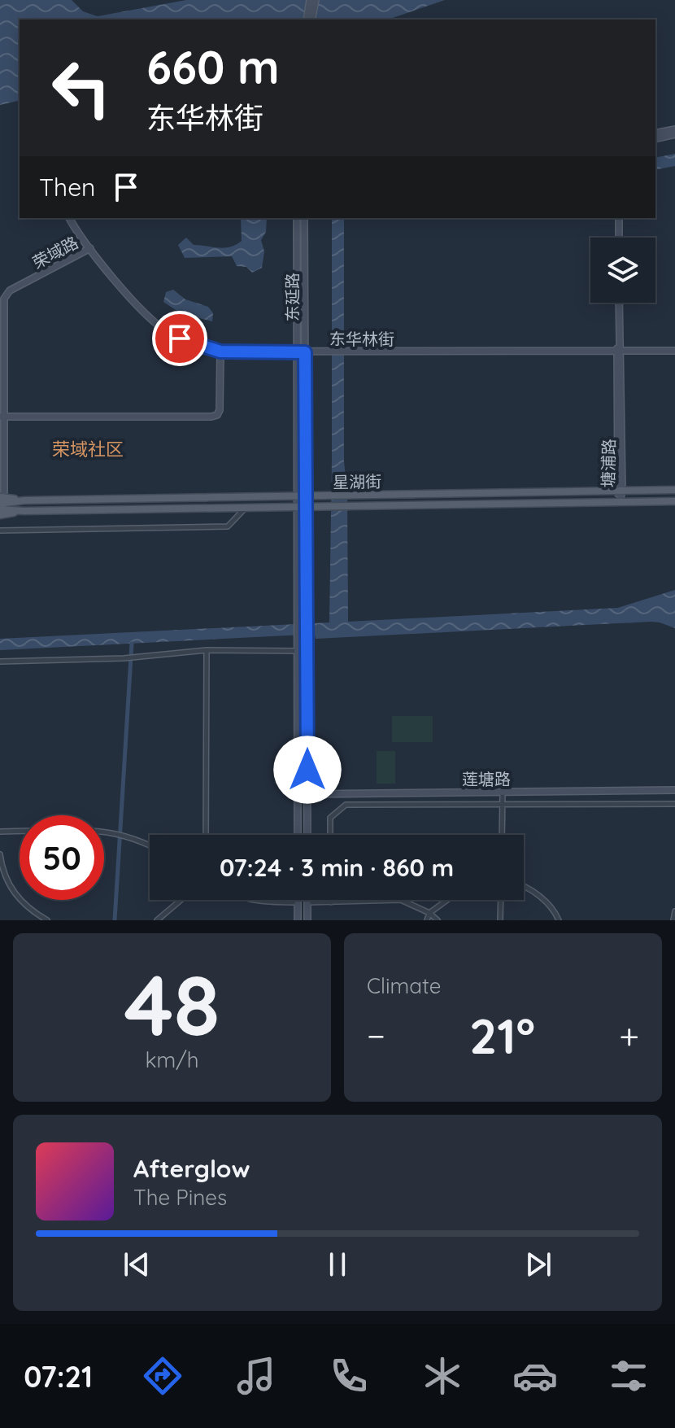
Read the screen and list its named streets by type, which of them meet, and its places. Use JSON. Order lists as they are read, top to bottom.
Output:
{
  "streets": {
    "main road": ["星湖街"],
    "street": [
      "荣域路",
      "东延路",
      "东华林街",
      "塘浦路",
      "莲塘路"
    ]
  },
  "crossings": [
    ["荣域路", "东华林街"],
    ["荣域路", "星湖街"],
    ["东延路", "东华林街"],
    ["东延路", "星湖街"],
    ["东延路", "莲塘路"],
    ["东华林街", "塘浦路"],
    ["塘浦路", "星湖街"]
  ],
  "districts": ["荣域社区"],
  "page": {
    "turn": ["660 m", "东华林街"],
    "then": "Then",
    "limit": "50",
    "trip": "07:24 · 3 min · 860 m",
    "tile": [
      ["48", "km/h"],
      "Climate"
    ],
    "heat": ["−", "21°", "+"],
    "song": ["Afterglow", "The Pines"],
    "tabs": "07:21"
  }
}
